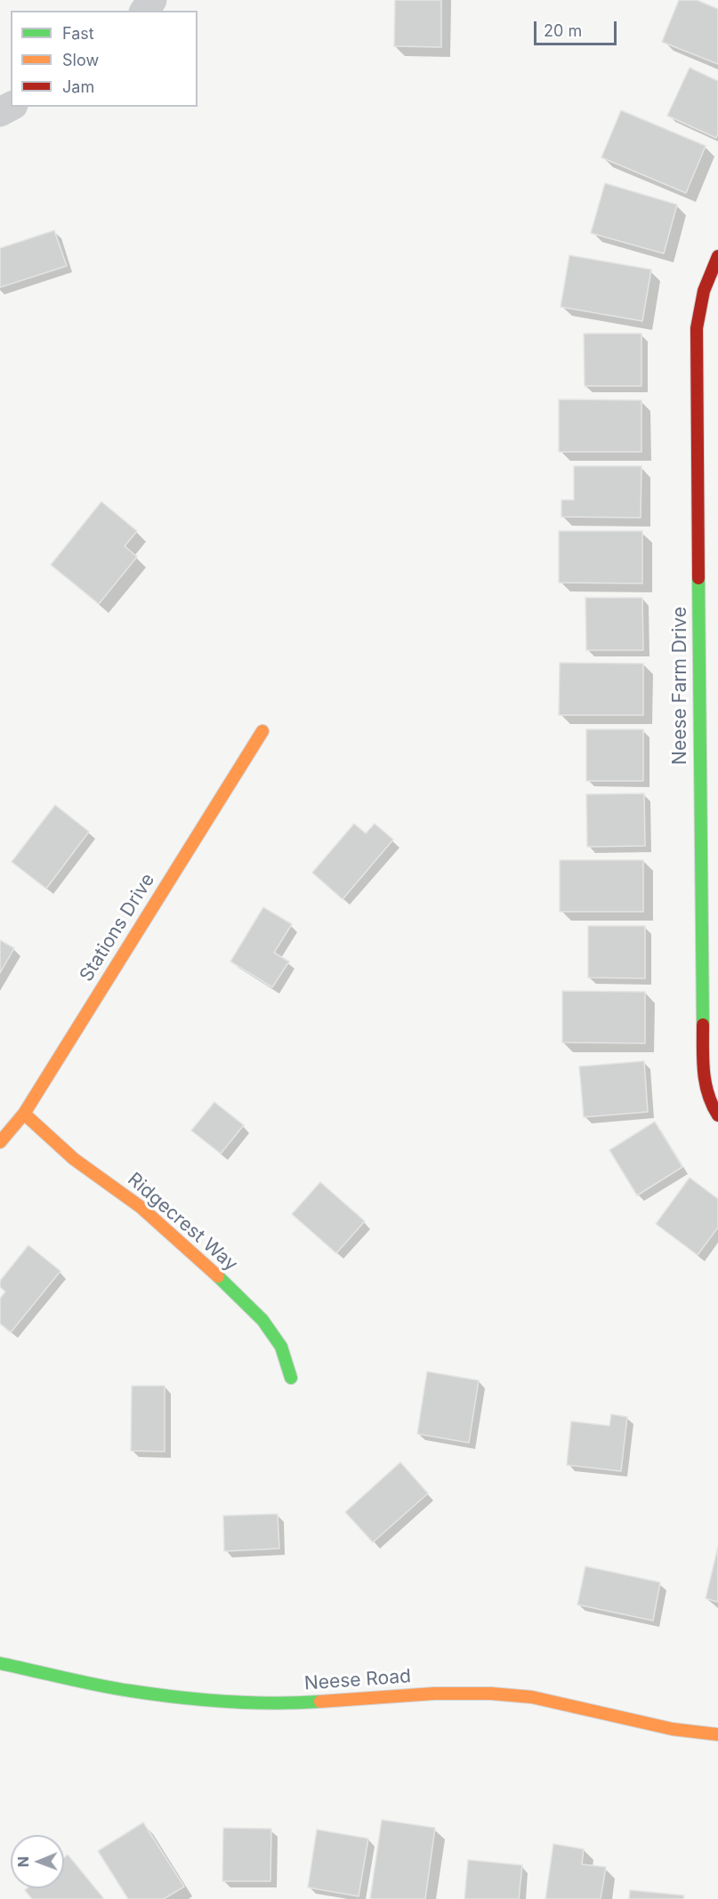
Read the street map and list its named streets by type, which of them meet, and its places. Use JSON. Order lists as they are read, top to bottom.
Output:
{
  "streets": {
    "street": [
      "Neese Farm Drive",
      "Stations Drive",
      "Ridgecrest Way",
      "Neese Road"
    ]
  },
  "crossings": [
    ["Stations Drive", "Ridgecrest Way"]
  ],
  "legend": ["Fast", "Slow", "Jam"],
  "scale_bar": "20 m",
  "north": "left"
}
